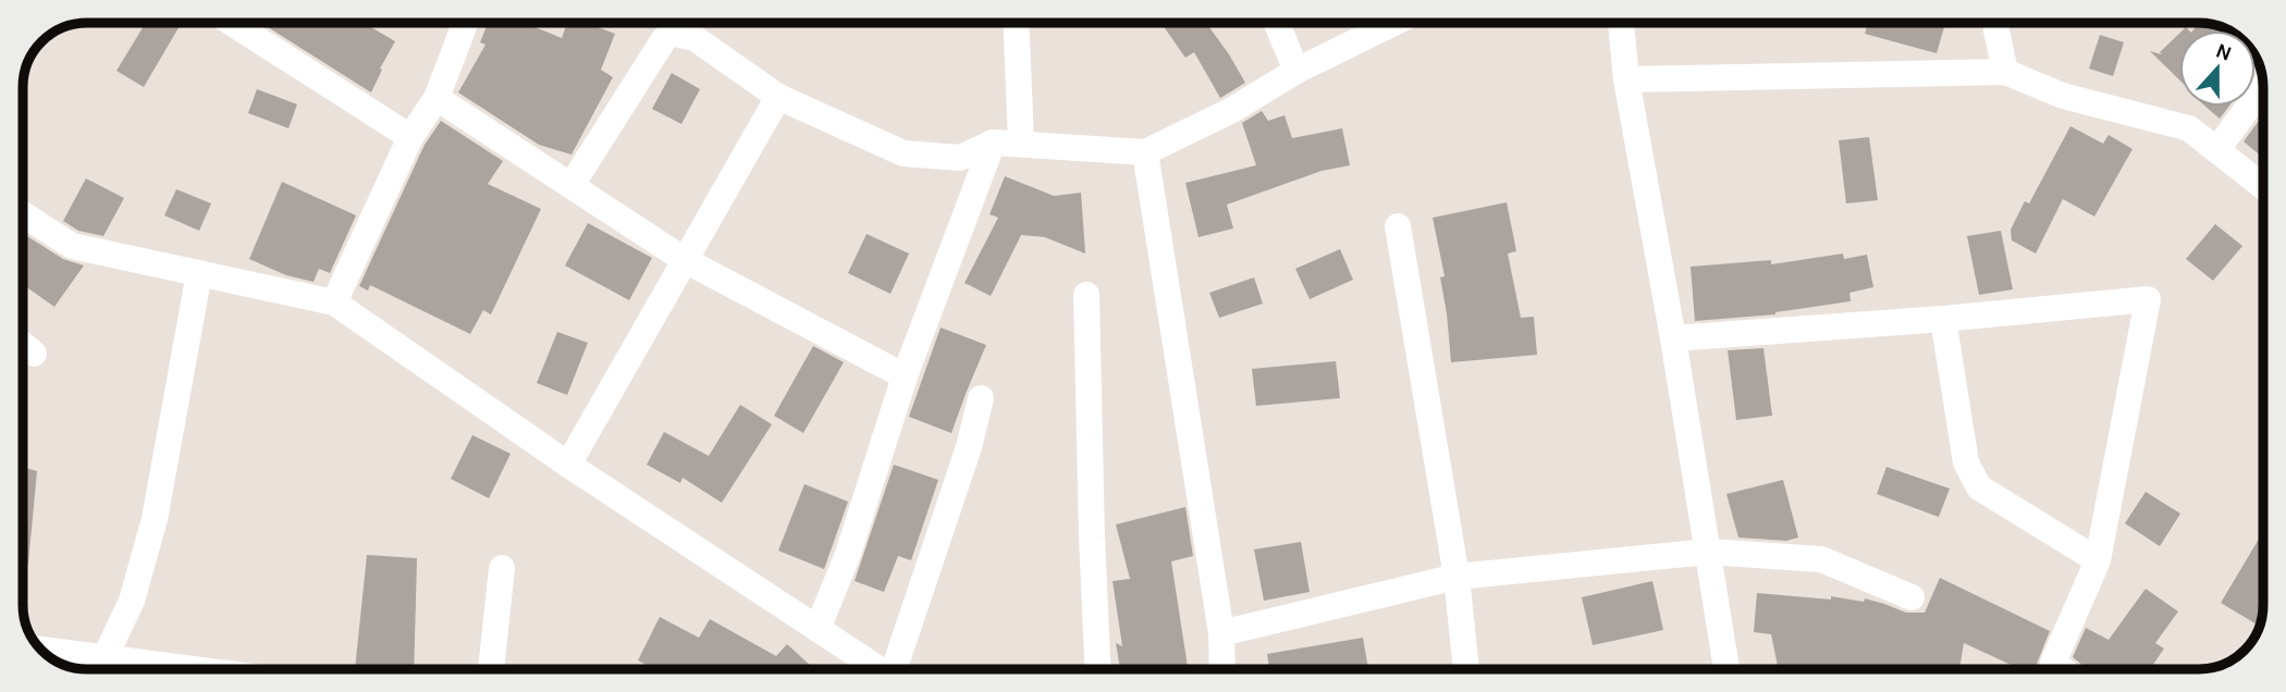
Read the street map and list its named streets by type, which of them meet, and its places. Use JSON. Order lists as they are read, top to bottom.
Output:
{
  "north": "top"
}
